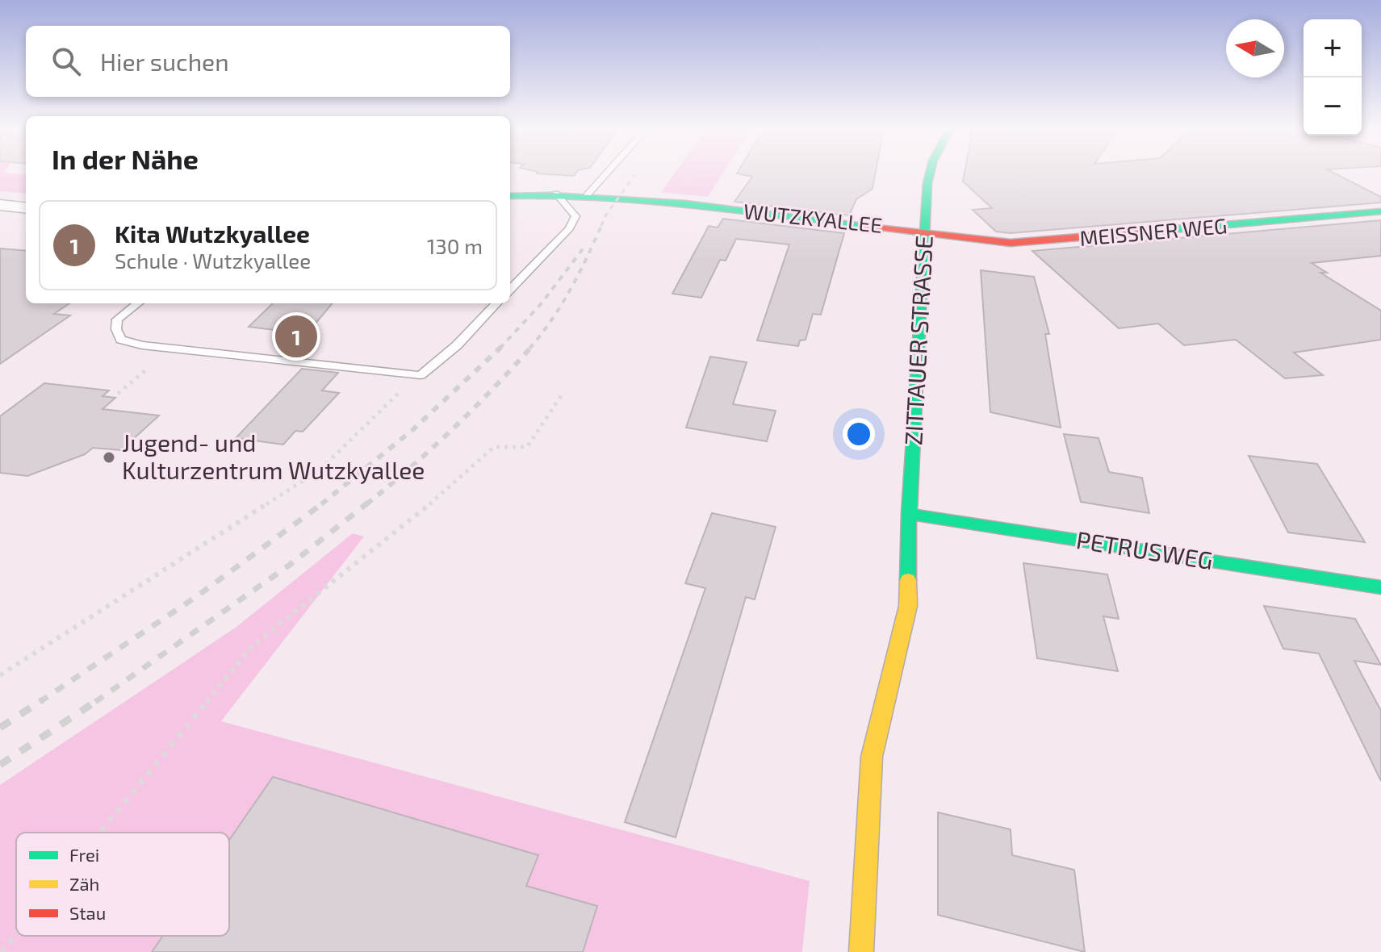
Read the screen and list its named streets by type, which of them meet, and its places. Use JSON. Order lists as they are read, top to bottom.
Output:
{
  "streets": {
    "street": [
      "WUTZKYALLEE",
      "MEISSNER WEG",
      "ZITTAUER STRASSE",
      "PETRUSWEG"
    ]
  },
  "crossings": [
    ["WUTZKYALLEE", "MEISSNER WEG"],
    ["WUTZKYALLEE", "ZITTAUER STRASSE"],
    ["MEISSNER WEG", "ZITTAUER STRASSE"],
    ["ZITTAUER STRASSE", "PETRUSWEG"]
  ],
  "places": ["Jugend- und Kulturzentrum Wutzkyallee"],
  "legend": ["Frei", "Zäh", "Stau"],
  "north": "left",
  "page": {
    "map_buttons": ["+", "−"],
    "search": "Hier suchen",
    "heading": "In der Nähe",
    "list": [
      {
        "mark": "1",
        "name": "Kita Wutzkyallee",
        "note": "Schule · Wutzkyallee",
        "value": "130 m"
      }
    ],
    "pins": "1"
  }
}
